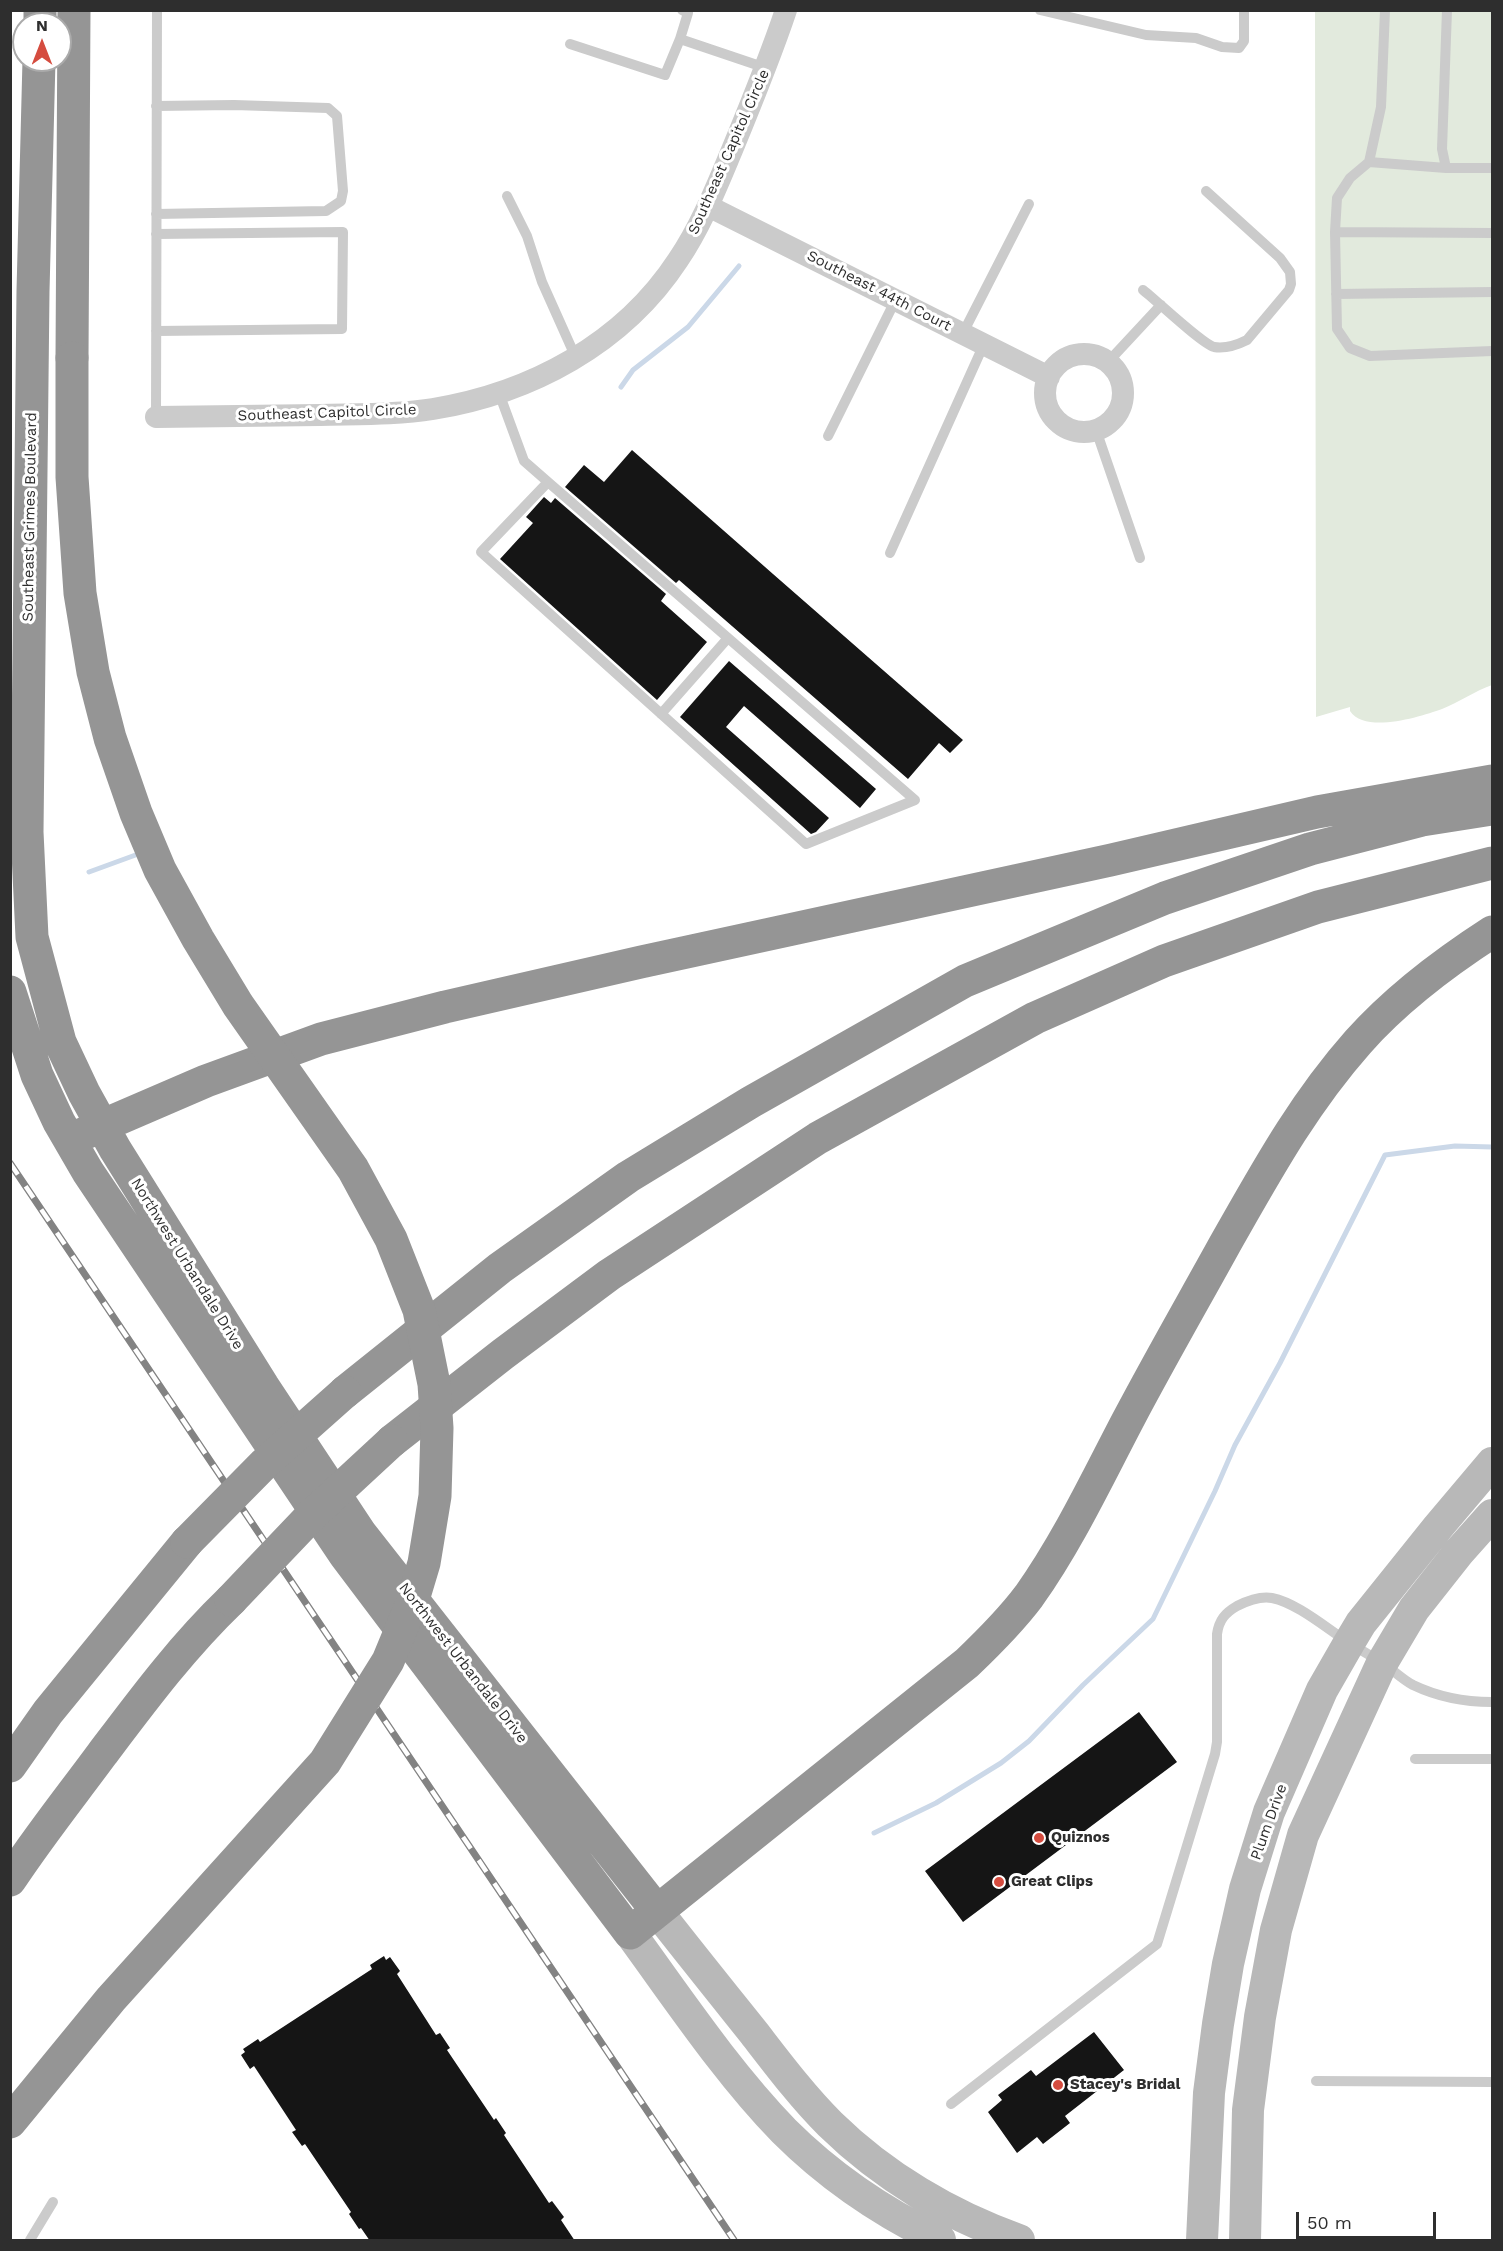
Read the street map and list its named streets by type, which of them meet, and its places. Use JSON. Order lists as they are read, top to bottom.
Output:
{
  "streets": {
    "highway": ["Southeast Grimes Boulevard", "Northwest Urbandale Drive"],
    "street": ["Southeast Capitol Circle", "Southeast 44th Court", "Plum Drive"]
  },
  "crossings": [
    ["Southeast Capitol Circle", "Southeast 44th Court"],
    ["Southeast Grimes Boulevard", "Northwest Urbandale Drive"]
  ],
  "places": ["Quiznos", "Great Clips", "Stacey's Bridal"],
  "scale_bar": "50 m",
  "north": "top"
}
